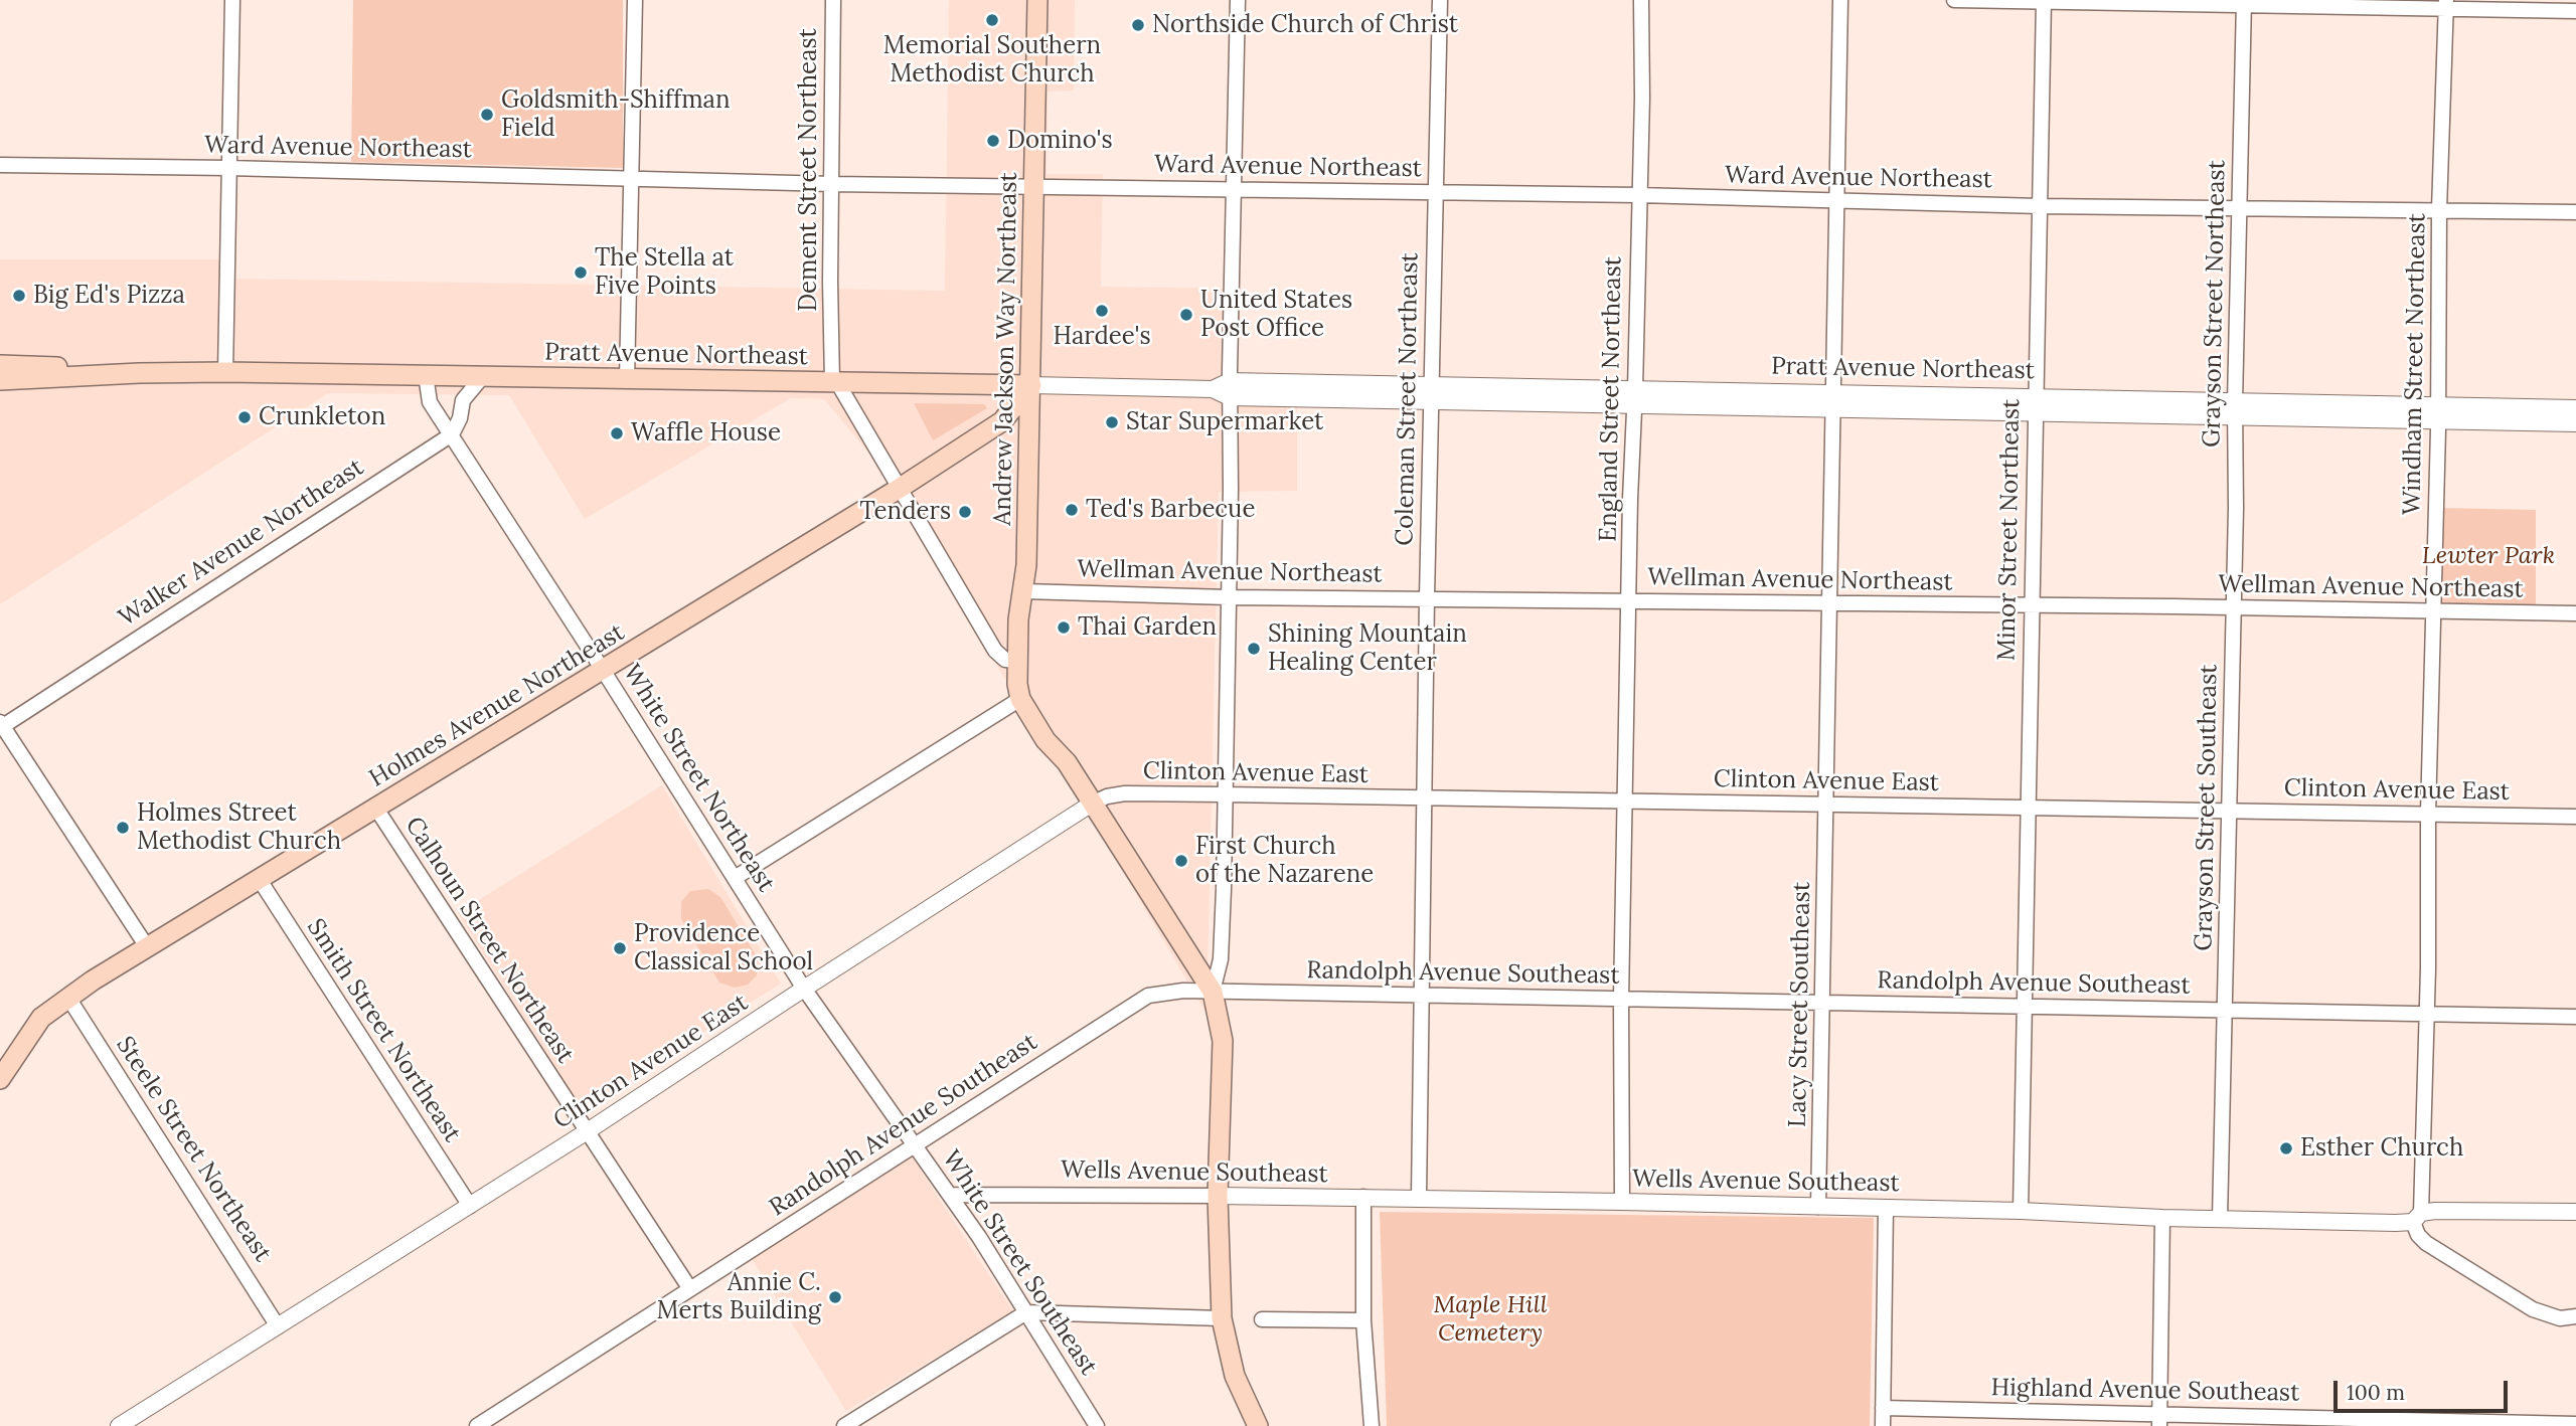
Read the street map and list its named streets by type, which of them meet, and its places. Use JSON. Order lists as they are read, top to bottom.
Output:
{
  "streets": {
    "main road": ["Andrew Jackson Way Northeast", "Pratt Avenue Northeast", "Holmes Avenue Northeast"],
    "street": [
      "Ward Avenue Northeast",
      "Dement Street Northeast",
      "Grayson Street Northeast",
      "Windham Street Northeast",
      "Coleman Street Northeast",
      "England Street Northeast",
      "Minor Street Northeast",
      "Walker Avenue Northeast",
      "Wellman Avenue Northeast",
      "Clinton Avenue East",
      "White Street Northeast",
      "Grayson Street Southeast",
      "Calhoun Street Northeast",
      "Randolph Avenue Southeast",
      "Lacy Street Southeast",
      "Smith Street Northeast",
      "Steele Street Northeast",
      "Wells Avenue Southeast",
      "White Street Southeast",
      "Highland Avenue Southeast"
    ]
  },
  "crossings": [
    ["Ward Avenue Northeast", "Dement Street Northeast"],
    ["Ward Avenue Northeast", "Grayson Street Northeast"],
    ["Ward Avenue Northeast", "Andrew Jackson Way Northeast"],
    ["Ward Avenue Northeast", "Windham Street Northeast"],
    ["Ward Avenue Northeast", "Coleman Street Northeast"],
    ["Ward Avenue Northeast", "England Street Northeast"],
    ["Ward Avenue Northeast", "Minor Street Northeast"],
    ["Ward Avenue Northeast", "Lacy Street Southeast"],
    ["Dement Street Northeast", "Andrew Jackson Way Northeast"],
    ["Dement Street Northeast", "Pratt Avenue Northeast"],
    ["Dement Street Northeast", "Holmes Avenue Northeast"],
    ["Grayson Street Northeast", "Pratt Avenue Northeast"],
    ["Grayson Street Northeast", "Wellman Avenue Northeast"],
    ["Grayson Street Northeast", "Grayson Street Southeast"],
    ["Andrew Jackson Way Northeast", "Pratt Avenue Northeast"],
    ["Andrew Jackson Way Northeast", "Wellman Avenue Northeast"],
    ["Andrew Jackson Way Northeast", "Holmes Avenue Northeast"],
    ["Pratt Avenue Northeast", "Windham Street Northeast"],
    ["Pratt Avenue Northeast", "Coleman Street Northeast"],
    ["Pratt Avenue Northeast", "England Street Northeast"],
    ["Pratt Avenue Northeast", "Minor Street Northeast"],
    ["Pratt Avenue Northeast", "Holmes Avenue Northeast"],
    ["Pratt Avenue Northeast", "White Street Northeast"],
    ["Pratt Avenue Northeast", "Lacy Street Southeast"],
    ["Windham Street Northeast", "Wellman Avenue Northeast"],
    ["Windham Street Northeast", "Clinton Avenue East"],
    ["Windham Street Northeast", "Randolph Avenue Southeast"],
    ["Windham Street Northeast", "Wells Avenue Southeast"],
    ["Coleman Street Northeast", "Wellman Avenue Northeast"],
    ["Coleman Street Northeast", "Clinton Avenue East"],
    ["Coleman Street Northeast", "Randolph Avenue Southeast"],
    ["Coleman Street Northeast", "Wells Avenue Southeast"],
    ["England Street Northeast", "Wellman Avenue Northeast"],
    ["England Street Northeast", "Clinton Avenue East"],
    ["England Street Northeast", "Randolph Avenue Southeast"],
    ["England Street Northeast", "Wells Avenue Southeast"],
    ["Minor Street Northeast", "Wellman Avenue Northeast"],
    ["Minor Street Northeast", "Clinton Avenue East"],
    ["Minor Street Northeast", "Randolph Avenue Southeast"],
    ["Minor Street Northeast", "Wells Avenue Southeast"],
    ["Walker Avenue Northeast", "White Street Northeast"],
    ["Wellman Avenue Northeast", "Grayson Street Southeast"],
    ["Wellman Avenue Northeast", "Lacy Street Southeast"],
    ["Holmes Avenue Northeast", "White Street Northeast"],
    ["Holmes Avenue Northeast", "Calhoun Street Northeast"],
    ["Holmes Avenue Northeast", "Smith Street Northeast"],
    ["Holmes Avenue Northeast", "Steele Street Northeast"],
    ["Clinton Avenue East", "White Street Northeast"],
    ["Clinton Avenue East", "Grayson Street Southeast"],
    ["Clinton Avenue East", "Calhoun Street Northeast"],
    ["Clinton Avenue East", "Lacy Street Southeast"],
    ["Clinton Avenue East", "Smith Street Northeast"],
    ["Clinton Avenue East", "Steele Street Northeast"],
    ["Clinton Avenue East", "White Street Southeast"],
    ["White Street Northeast", "White Street Southeast"],
    ["Grayson Street Southeast", "Randolph Avenue Southeast"],
    ["Grayson Street Southeast", "Wells Avenue Southeast"],
    ["Calhoun Street Northeast", "Randolph Avenue Southeast"],
    ["Randolph Avenue Southeast", "Lacy Street Southeast"],
    ["Randolph Avenue Southeast", "White Street Southeast"],
    ["Lacy Street Southeast", "Wells Avenue Southeast"],
    ["Wells Avenue Southeast", "White Street Southeast"]
  ],
  "parks": ["Lewter Park", "Maple Hill Cemetery"],
  "places": [
    "Memorial Southern Methodist Church",
    "Northside Church of Christ",
    "Goldsmith-Shiffman Field",
    "Domino's",
    "The Stella at Five Points",
    "Big Ed's Pizza",
    "Hardee's",
    "United States Post Office",
    "Crunkleton",
    "Star Supermarket",
    "Waffle House",
    "Ted's Barbecue",
    "Tenders",
    "Thai Garden",
    "Shining Mountain Healing Center",
    "Holmes Street Methodist Church",
    "First Church of the Nazarene",
    "Providence Classical School",
    "Esther Church",
    "Annie C. Merts Building"
  ],
  "scale_bar": "100 m"
}
